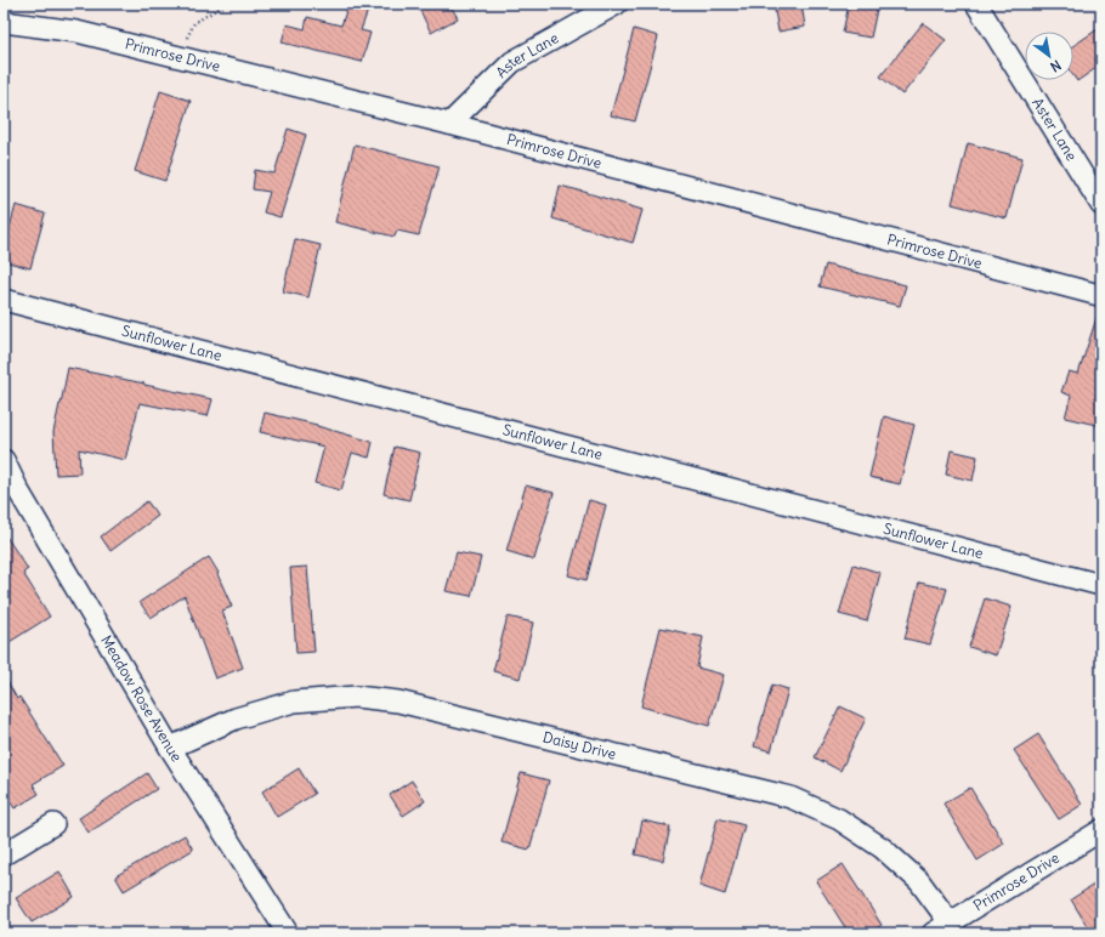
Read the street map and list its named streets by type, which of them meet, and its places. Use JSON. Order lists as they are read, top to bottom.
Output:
{
  "streets": {
    "street": [
      "Primrose Drive",
      "Aster Lane",
      "Sunflower Lane",
      "Meadow Rose Avenue",
      "Daisy Drive"
    ]
  },
  "crossings": [
    ["Primrose Drive", "Aster Lane"],
    ["Primrose Drive", "Daisy Drive"],
    ["Meadow Rose Avenue", "Daisy Drive"]
  ],
  "north": "bottom right"
}
